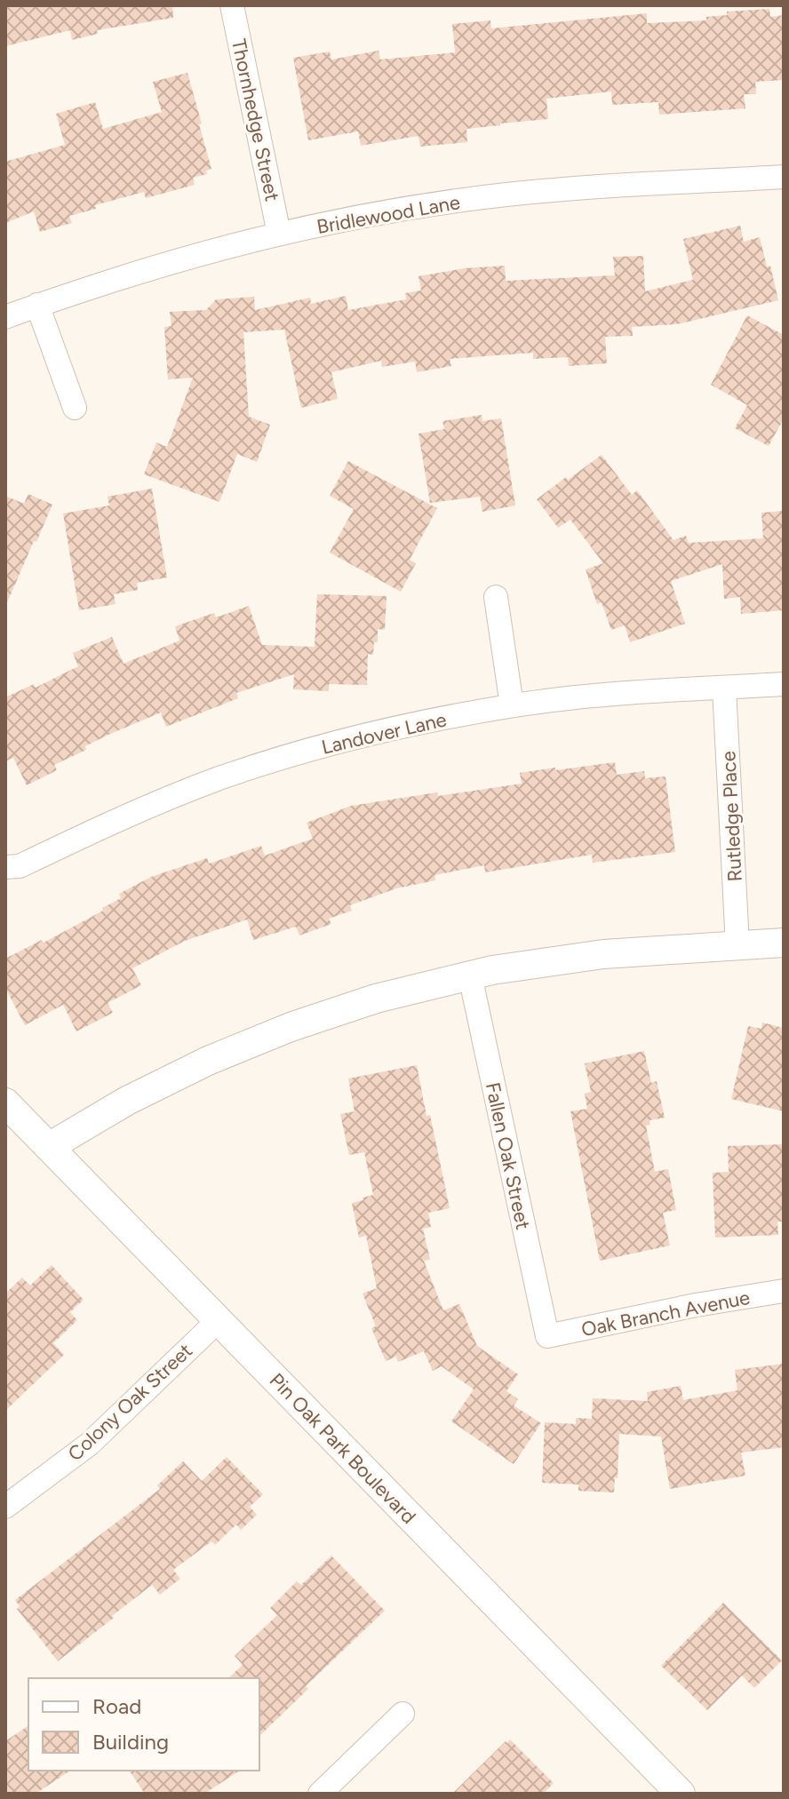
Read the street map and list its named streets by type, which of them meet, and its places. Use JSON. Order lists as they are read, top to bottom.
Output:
{
  "streets": {
    "street": [
      "Thornhedge Street",
      "Bridlewood Lane",
      "Landover Lane",
      "Rutledge Place",
      "Fallen Oak Street",
      "Oak Branch Avenue",
      "Colony Oak Street",
      "Pin Oak Park Boulevard"
    ]
  },
  "crossings": [
    ["Thornhedge Street", "Bridlewood Lane"],
    ["Landover Lane", "Rutledge Place"],
    ["Fallen Oak Street", "Oak Branch Avenue"],
    ["Colony Oak Street", "Pin Oak Park Boulevard"]
  ],
  "legend": ["Road", "Building"]
}
